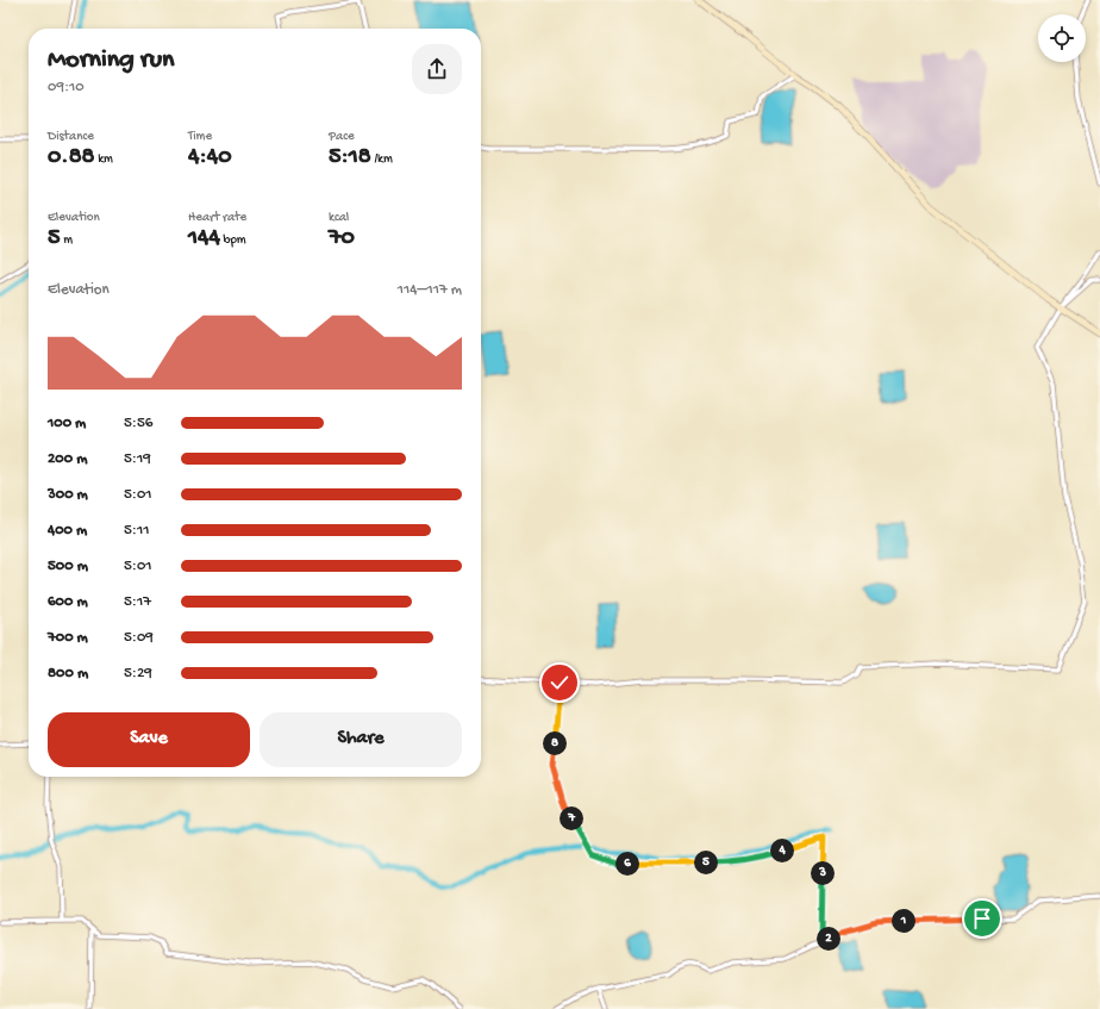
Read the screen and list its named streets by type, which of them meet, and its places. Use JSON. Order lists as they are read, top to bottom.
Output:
{
  "page": {
    "heading": ["Morning run", "09:10"],
    "stats": [
      ["Distance", "0.88 km"],
      ["Time", "4:40"],
      ["Pace", "5:18 /km"],
      ["Elevation", "5 m"],
      ["Heart rate", "144 bpm"],
      ["kcal", "70"]
    ],
    "chart": ["Elevation", "114–117 m"],
    "list": [
      {
        "name": "100 m",
        "note": "5:56"
      },
      {
        "name": "200 m",
        "note": "5:19"
      },
      {
        "name": "300 m",
        "note": "5:01"
      },
      {
        "name": "400 m",
        "note": "5:11"
      },
      {
        "name": "500 m",
        "note": "5:01"
      },
      {
        "name": "600 m",
        "note": "5:17"
      },
      {
        "name": "700 m",
        "note": "5:09"
      },
      {
        "name": "800 m",
        "note": "5:29"
      }
    ],
    "buttons": ["Save", "Share"],
    "pins": [
      "8",
      "7",
      "4",
      "5",
      "6",
      "3",
      "1",
      "2"
    ]
  }
}
